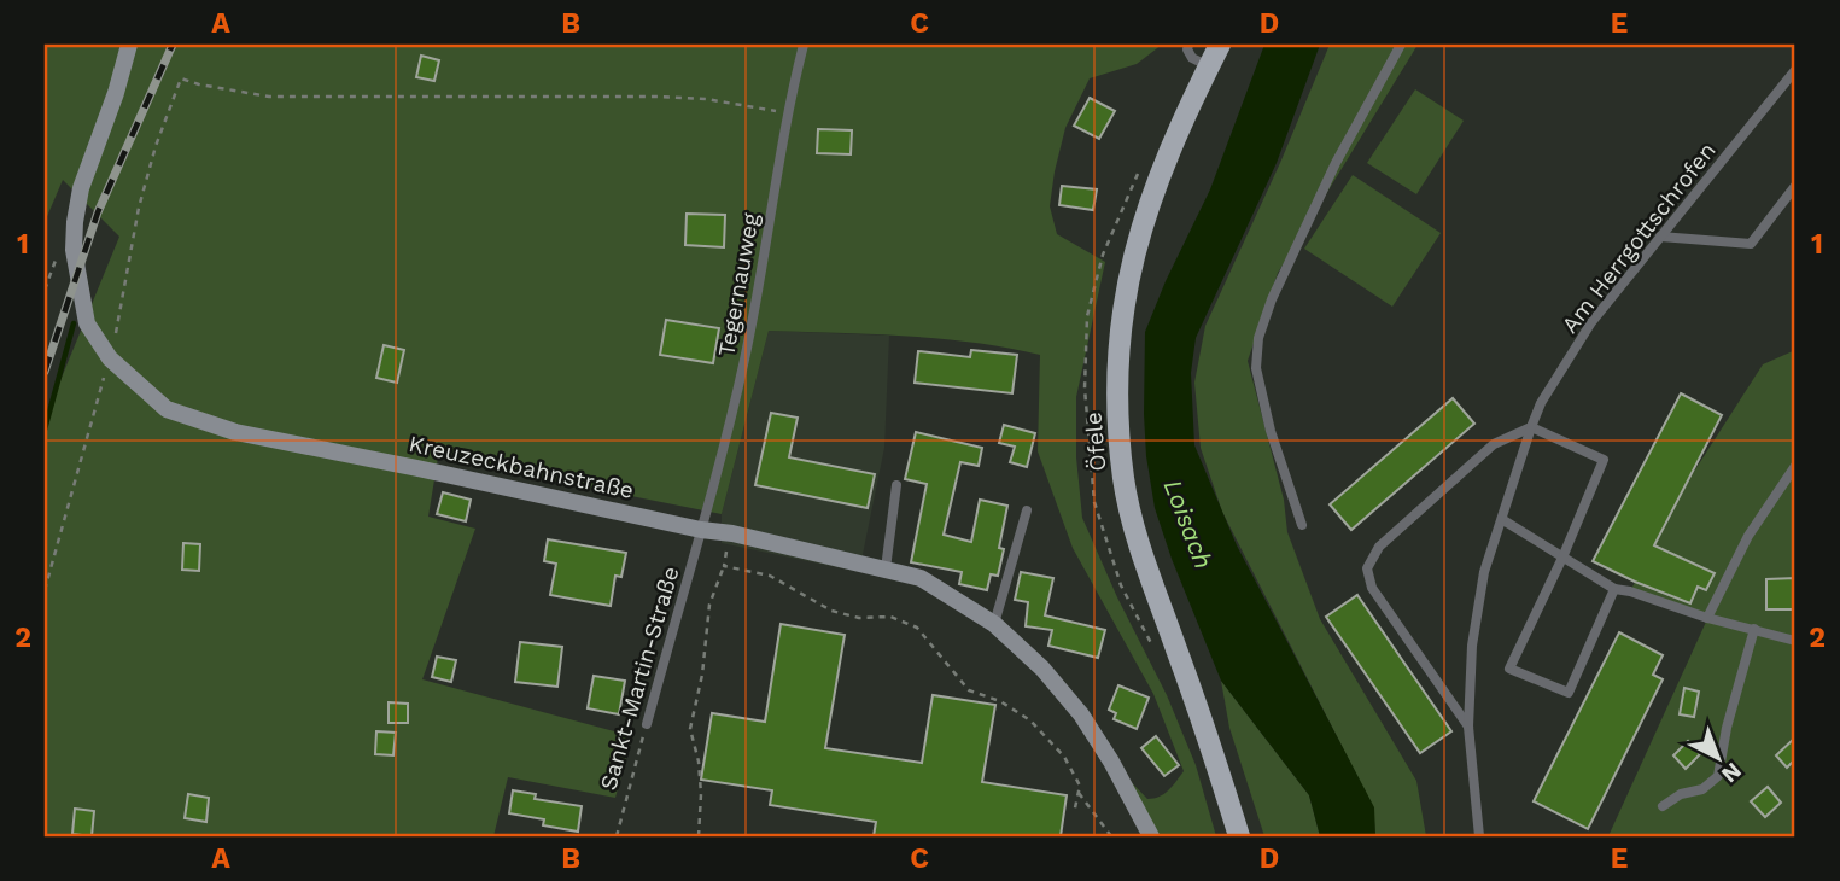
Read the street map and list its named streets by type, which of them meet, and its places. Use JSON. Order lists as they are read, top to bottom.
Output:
{
  "streets": {
    "main road": ["Öfele"],
    "street": ["Kreuzeckbahnstraße"],
    "lane": ["Am Herrgottschrofen", "Tegernauweg", "Sankt-Martin-Straße"]
  },
  "crossings": [
    ["Tegernauweg", "Kreuzeckbahnstraße"],
    ["Tegernauweg", "Sankt-Martin-Straße"],
    ["Kreuzeckbahnstraße", "Sankt-Martin-Straße"]
  ],
  "water": ["Loisach"],
  "north": "bottom right",
  "grid": {
    "columns": [
      "A",
      "B",
      "C",
      "D",
      "E"
    ],
    "rows": ["1", "2"]
  }
}
